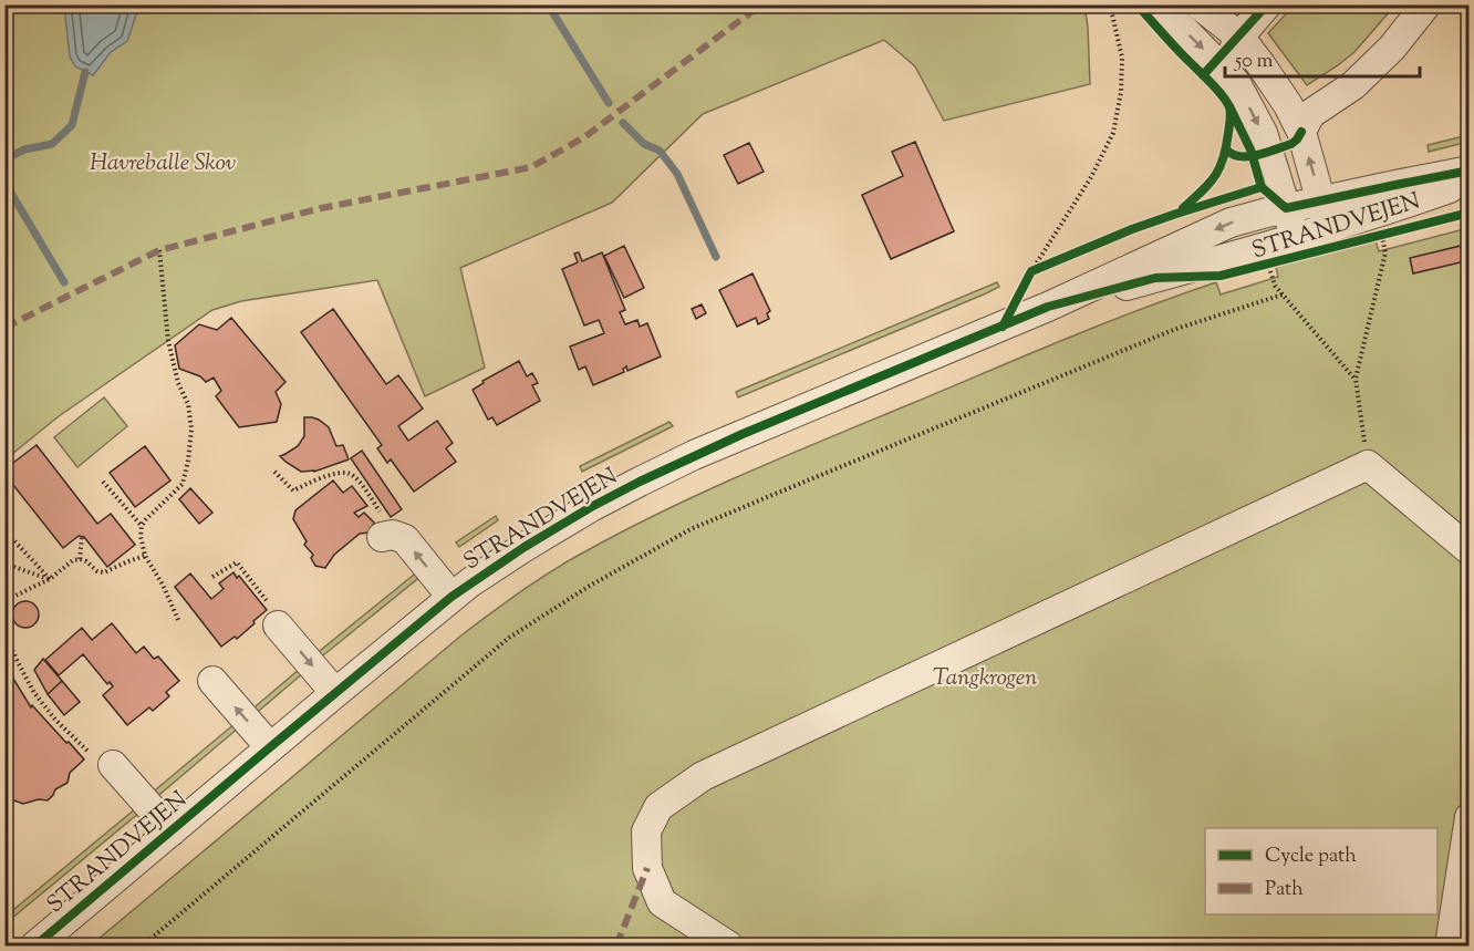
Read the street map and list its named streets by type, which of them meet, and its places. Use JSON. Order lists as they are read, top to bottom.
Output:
{
  "streets": {
    "street": ["STRANDVEJEN"]
  },
  "parks": ["Havreballe Skov", "Tangkrogen"],
  "legend": ["Cycle path", "Path"],
  "scale_bar": "50 m"
}
